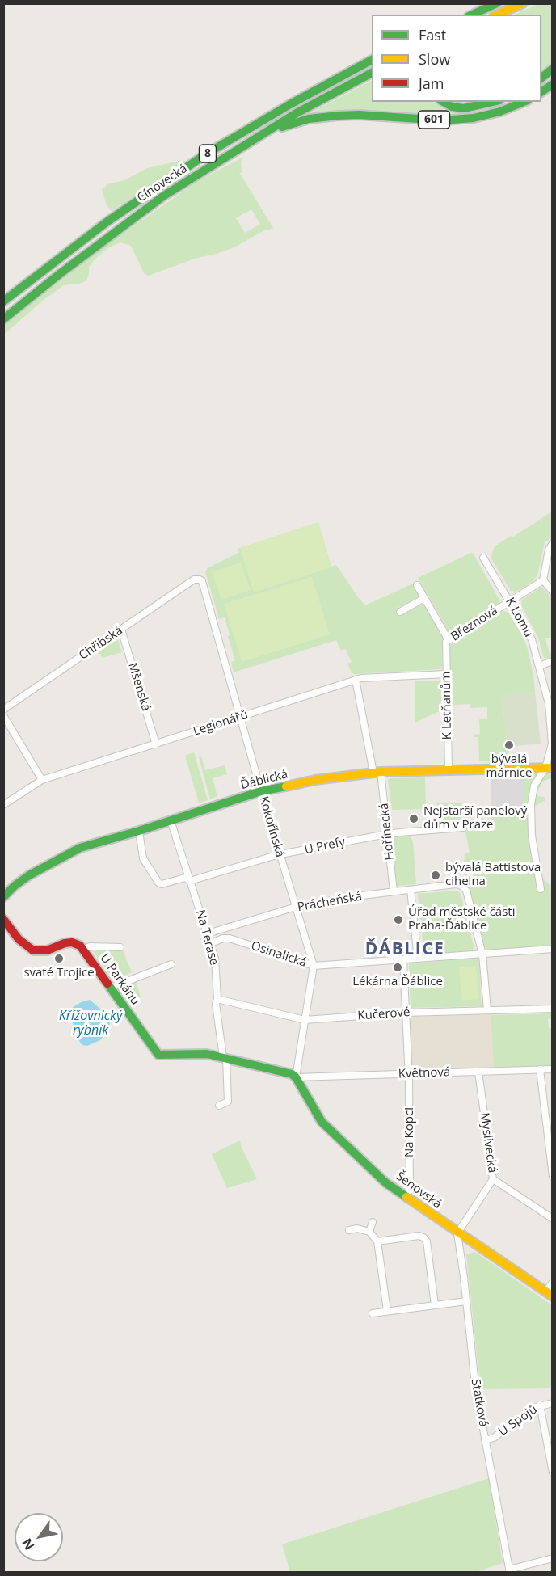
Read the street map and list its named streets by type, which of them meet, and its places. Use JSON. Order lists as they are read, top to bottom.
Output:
{
  "streets": {
    "main road": [
      "601",
      "8",
      "Cínovecká",
      "Ďáblická",
      "U Parkánu",
      "Šenovská"
    ],
    "street": [
      "K Lomu",
      "Březnová",
      "Chřibská",
      "Mšenská",
      "K Letňanům",
      "Legionářů",
      "Kokořínská",
      "Hořínecká",
      "U Prefy",
      "Prácheňská",
      "Na Terase",
      "Osinalická",
      "Kučerové",
      "Květnová",
      "Na Kopci",
      "Myslivecká",
      "Statková",
      "U Spojů"
    ]
  },
  "crossings": [
    ["601", "Cínovecká"],
    ["K Lomu", "Březnová"],
    ["K Lomu", "Ďáblická"],
    ["Březnová", "K Letňanům"],
    ["Chřibská", "Mšenská"],
    ["Chřibská", "Kokořínská"],
    ["Mšenská", "Legionářů"],
    ["K Letňanům", "Legionářů"],
    ["K Letňanům", "Ďáblická"],
    ["Legionářů", "Kokořínská"],
    ["Legionářů", "Hořínecká"],
    ["Ďáblická", "Kokořínská"],
    ["Ďáblická", "Hořínecká"],
    ["Ďáblická", "U Prefy"],
    ["Ďáblická", "Na Terase"],
    ["Kokořínská", "U Prefy"],
    ["Kokořínská", "Prácheňská"],
    ["Kokořínská", "Osinalická"],
    ["Kokořínská", "Kučerové"],
    ["Kokořínská", "Květnová"],
    ["Kokořínská", "Šenovská"],
    ["Hořínecká", "U Prefy"],
    ["Hořínecká", "Prácheňská"],
    ["U Prefy", "Na Terase"],
    ["Prácheňská", "Na Terase"],
    ["Prácheňská", "Osinalická"],
    ["Na Terase", "Osinalická"],
    ["Na Terase", "U Parkánu"],
    ["Na Terase", "Kučerové"],
    ["Osinalická", "Na Kopci"],
    ["Kučerové", "Na Kopci"],
    ["Květnová", "Na Kopci"],
    ["Květnová", "Myslivecká"],
    ["Květnová", "Šenovská"],
    ["Myslivecká", "Šenovská"],
    ["Myslivecká", "Statková"],
    ["Šenovská", "Statková"],
    ["Statková", "U Spojů"]
  ],
  "districts": ["ĎÁBLICE"],
  "water": ["Křížovnický rybník"],
  "places": [
    "bývalá márnice",
    "Nejstarší panelový dům v Praze",
    "bývalá Battistova cihelna",
    "Úřad městské části Praha-Ďáblice",
    "svaté Trojice",
    "Lékárna Ďáblice"
  ],
  "legend": ["Fast", "Slow", "Jam"],
  "north": "bottom left"
}
